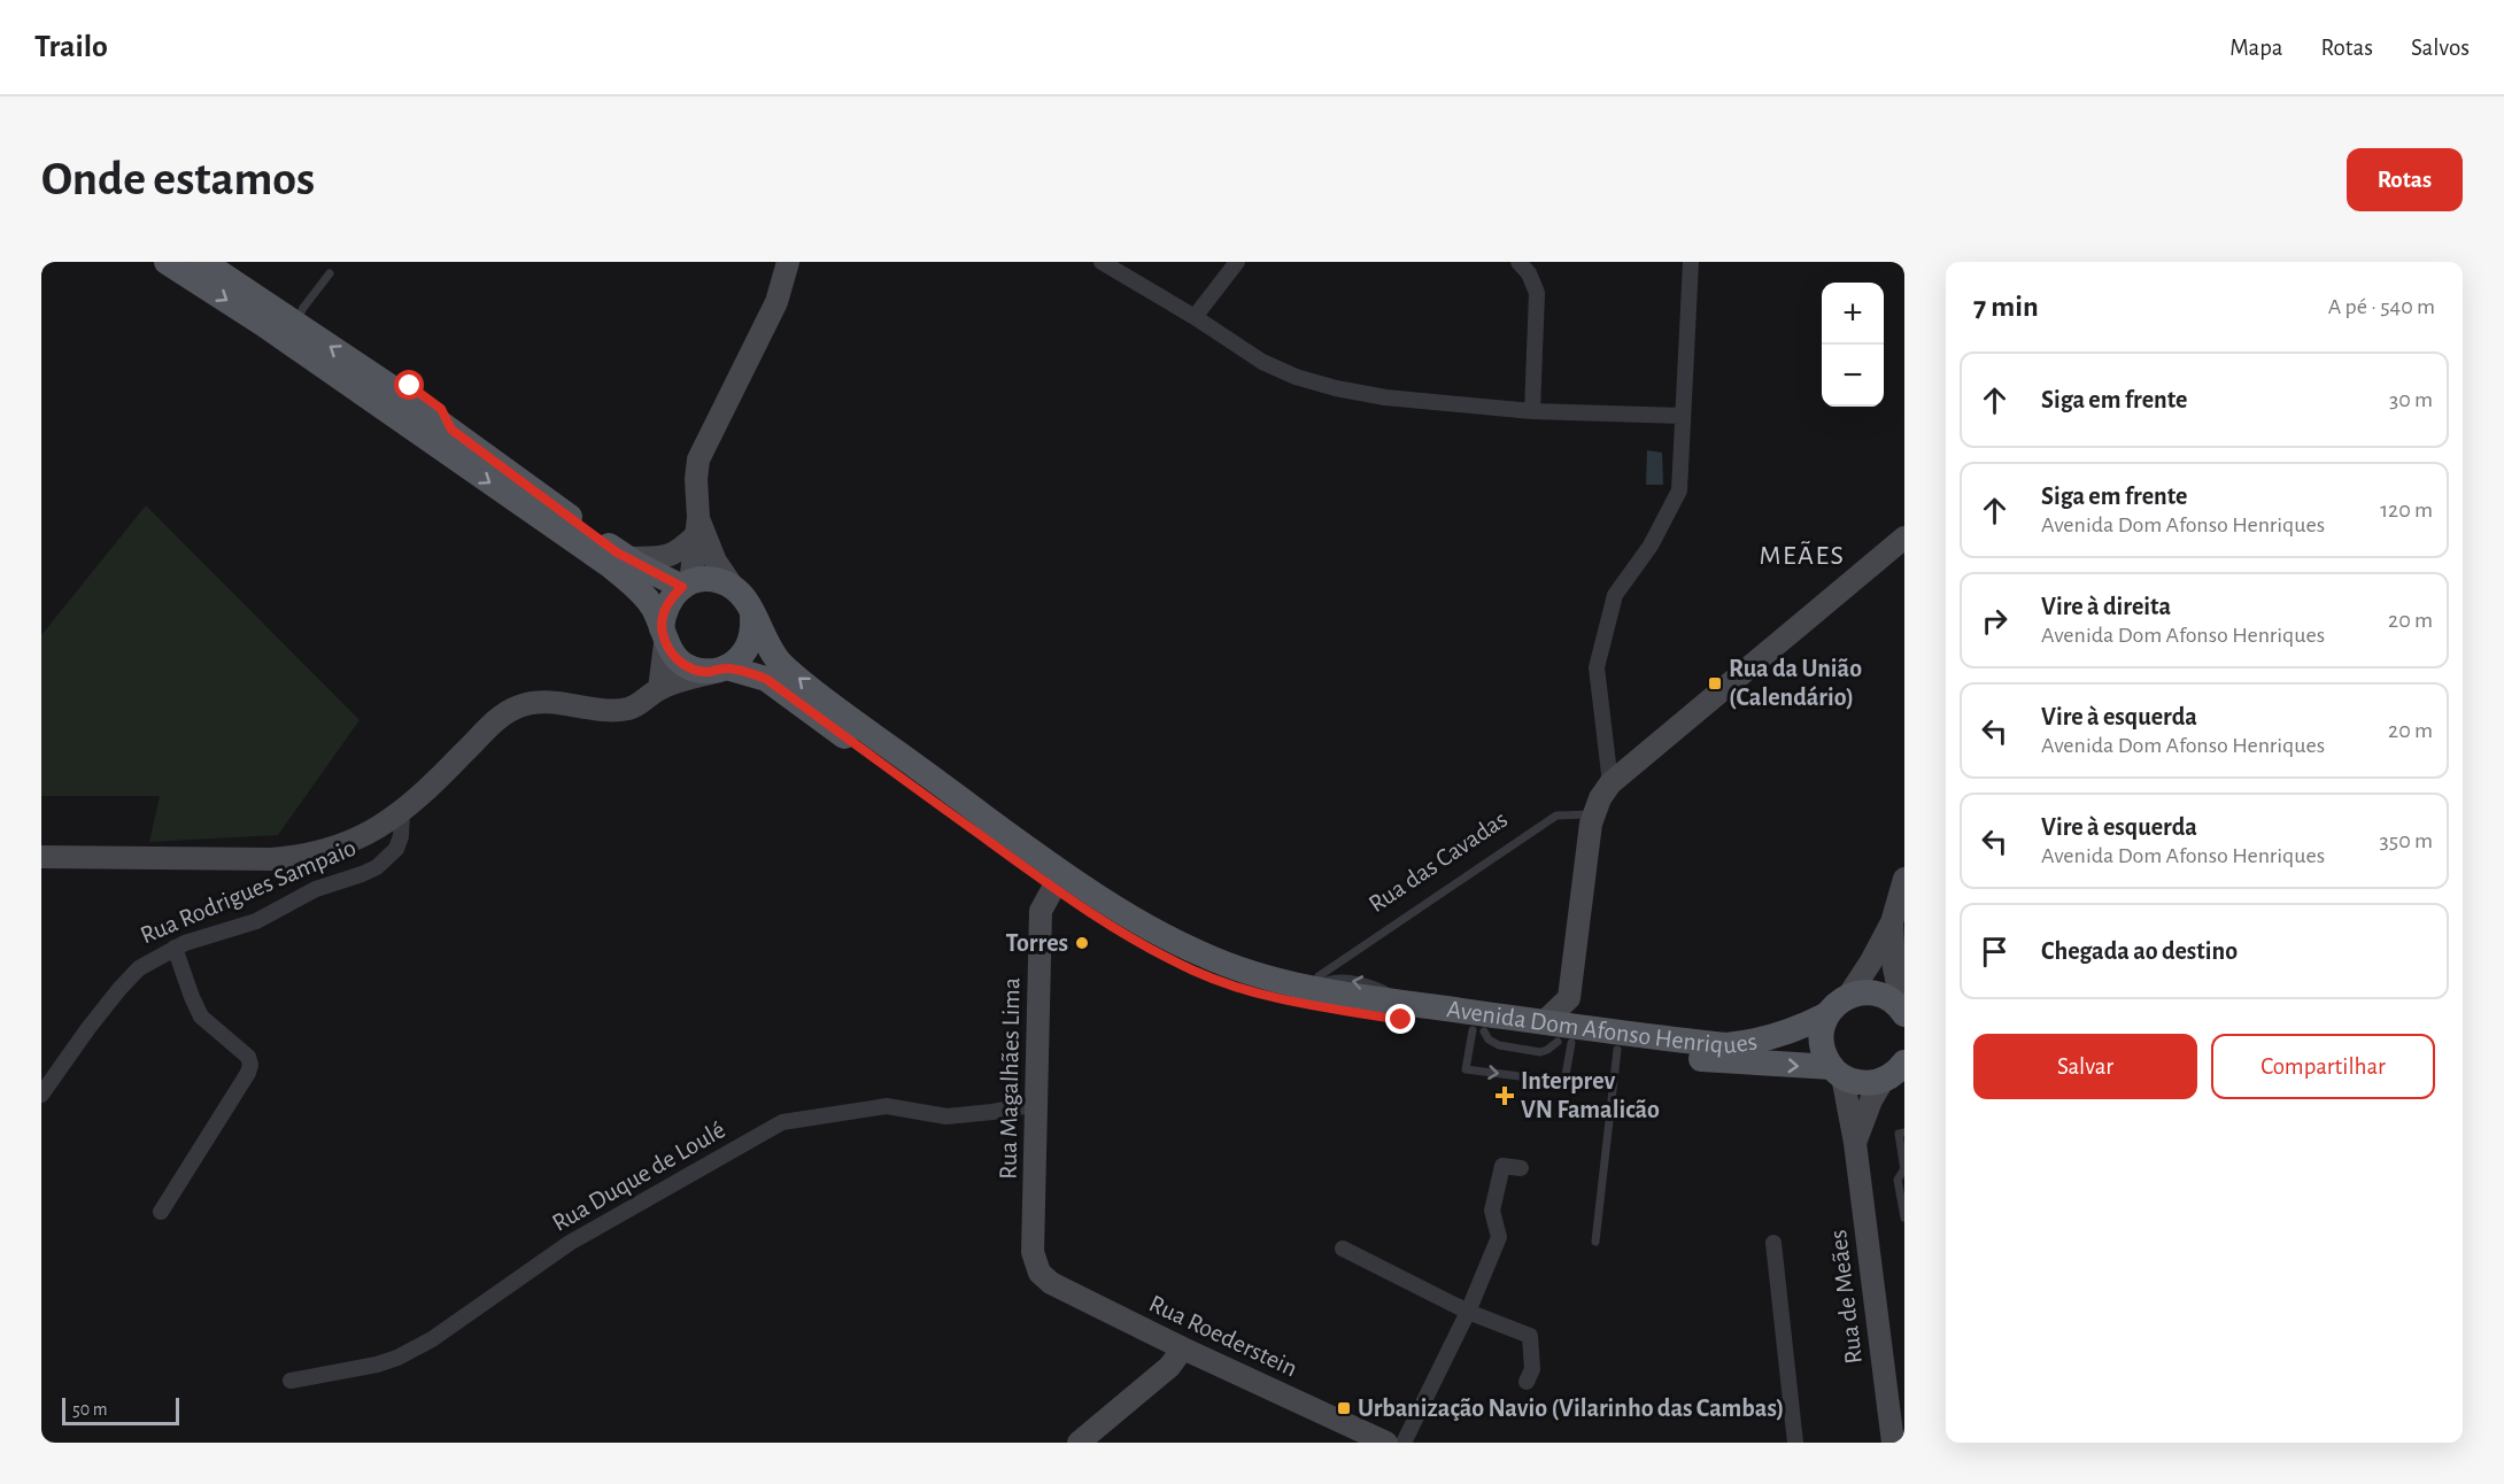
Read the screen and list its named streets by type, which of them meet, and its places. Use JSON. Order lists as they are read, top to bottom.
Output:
{
  "streets": {
    "main road": ["Avenida Dom Afonso Henriques"],
    "street": [
      "Rua Rodrigues Sampaio",
      "Rua Magalhães Lima",
      "Rua Duque de Loulé",
      "Rua de Meães",
      "Rua Roederstein"
    ],
    "lane": ["Rua das Cavadas"]
  },
  "crossings": [
    ["Rua das Cavadas", "Avenida Dom Afonso Henriques"],
    ["Avenida Dom Afonso Henriques", "Rua Magalhães Lima"],
    ["Avenida Dom Afonso Henriques", "Rua de Meães"],
    ["Rua Magalhães Lima", "Rua Duque de Loulé"],
    ["Rua Magalhães Lima", "Rua Roederstein"]
  ],
  "districts": ["MEÃES"],
  "places": {
    "transit": ["Rua da União (Calendário)", "Urbanização Navio (Vilarinho das Cambas)"],
    "other": ["Torres"],
    "health": ["Interprev VN Famalicão"]
  },
  "scale_bar": "50 m",
  "page": {
    "header": "Trailo",
    "nav": ["Mapa", "Rotas", "Salvos"],
    "buttons": [
      "Rotas",
      ["Salvar", "Compartilhar"]
    ],
    "title": "Onde estamos",
    "heading": ["7 min", "A pé · 540 m"],
    "map_buttons": ["+", "−"],
    "list": [
      ["Siga em frente", "30 m"],
      ["Siga em frente", "Avenida Dom Afonso Henriques", "120 m"],
      ["Vire à direita", "Avenida Dom Afonso Henriques", "20 m"],
      ["Vire à esquerda", "Avenida Dom Afonso Henriques", "20 m"],
      ["Vire à esquerda", "Avenida Dom Afonso Henriques", "350 m"],
      "Chegada ao destino"
    ],
    "scale": "50 m"
  }
}
